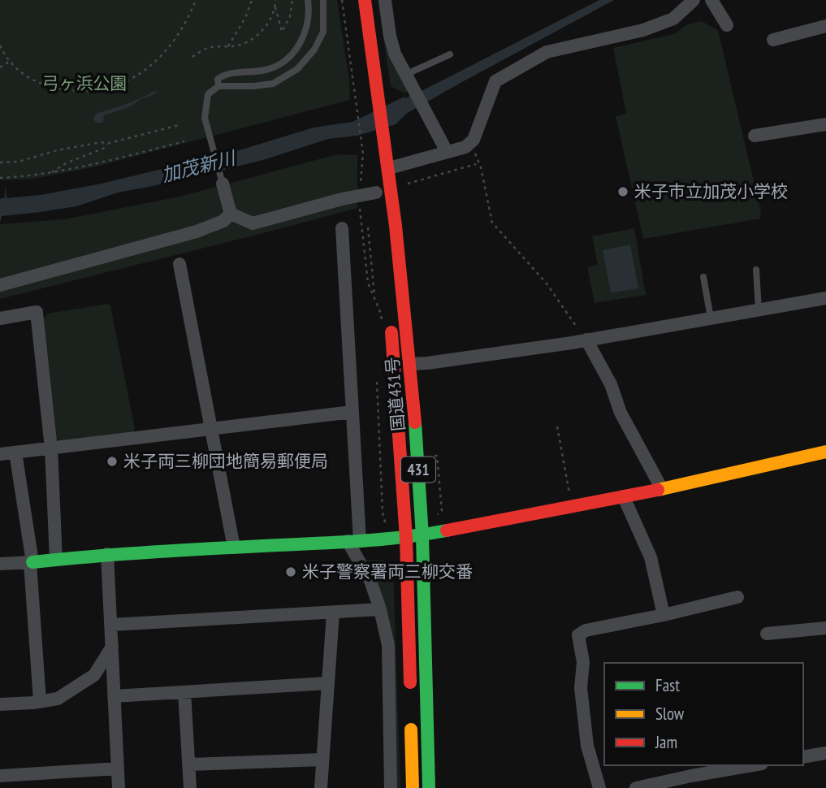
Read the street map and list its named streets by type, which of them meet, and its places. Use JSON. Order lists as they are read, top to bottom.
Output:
{
  "streets": {
    "main road": ["国道431号", "431"]
  },
  "water": ["加茂新川"],
  "parks": ["弓ヶ浜公園"],
  "places": ["米子市立加茂小学校", "米子両三柳団地簡易郵便局", "米子警察署両三柳交番"],
  "legend": ["Fast", "Slow", "Jam"]
}
